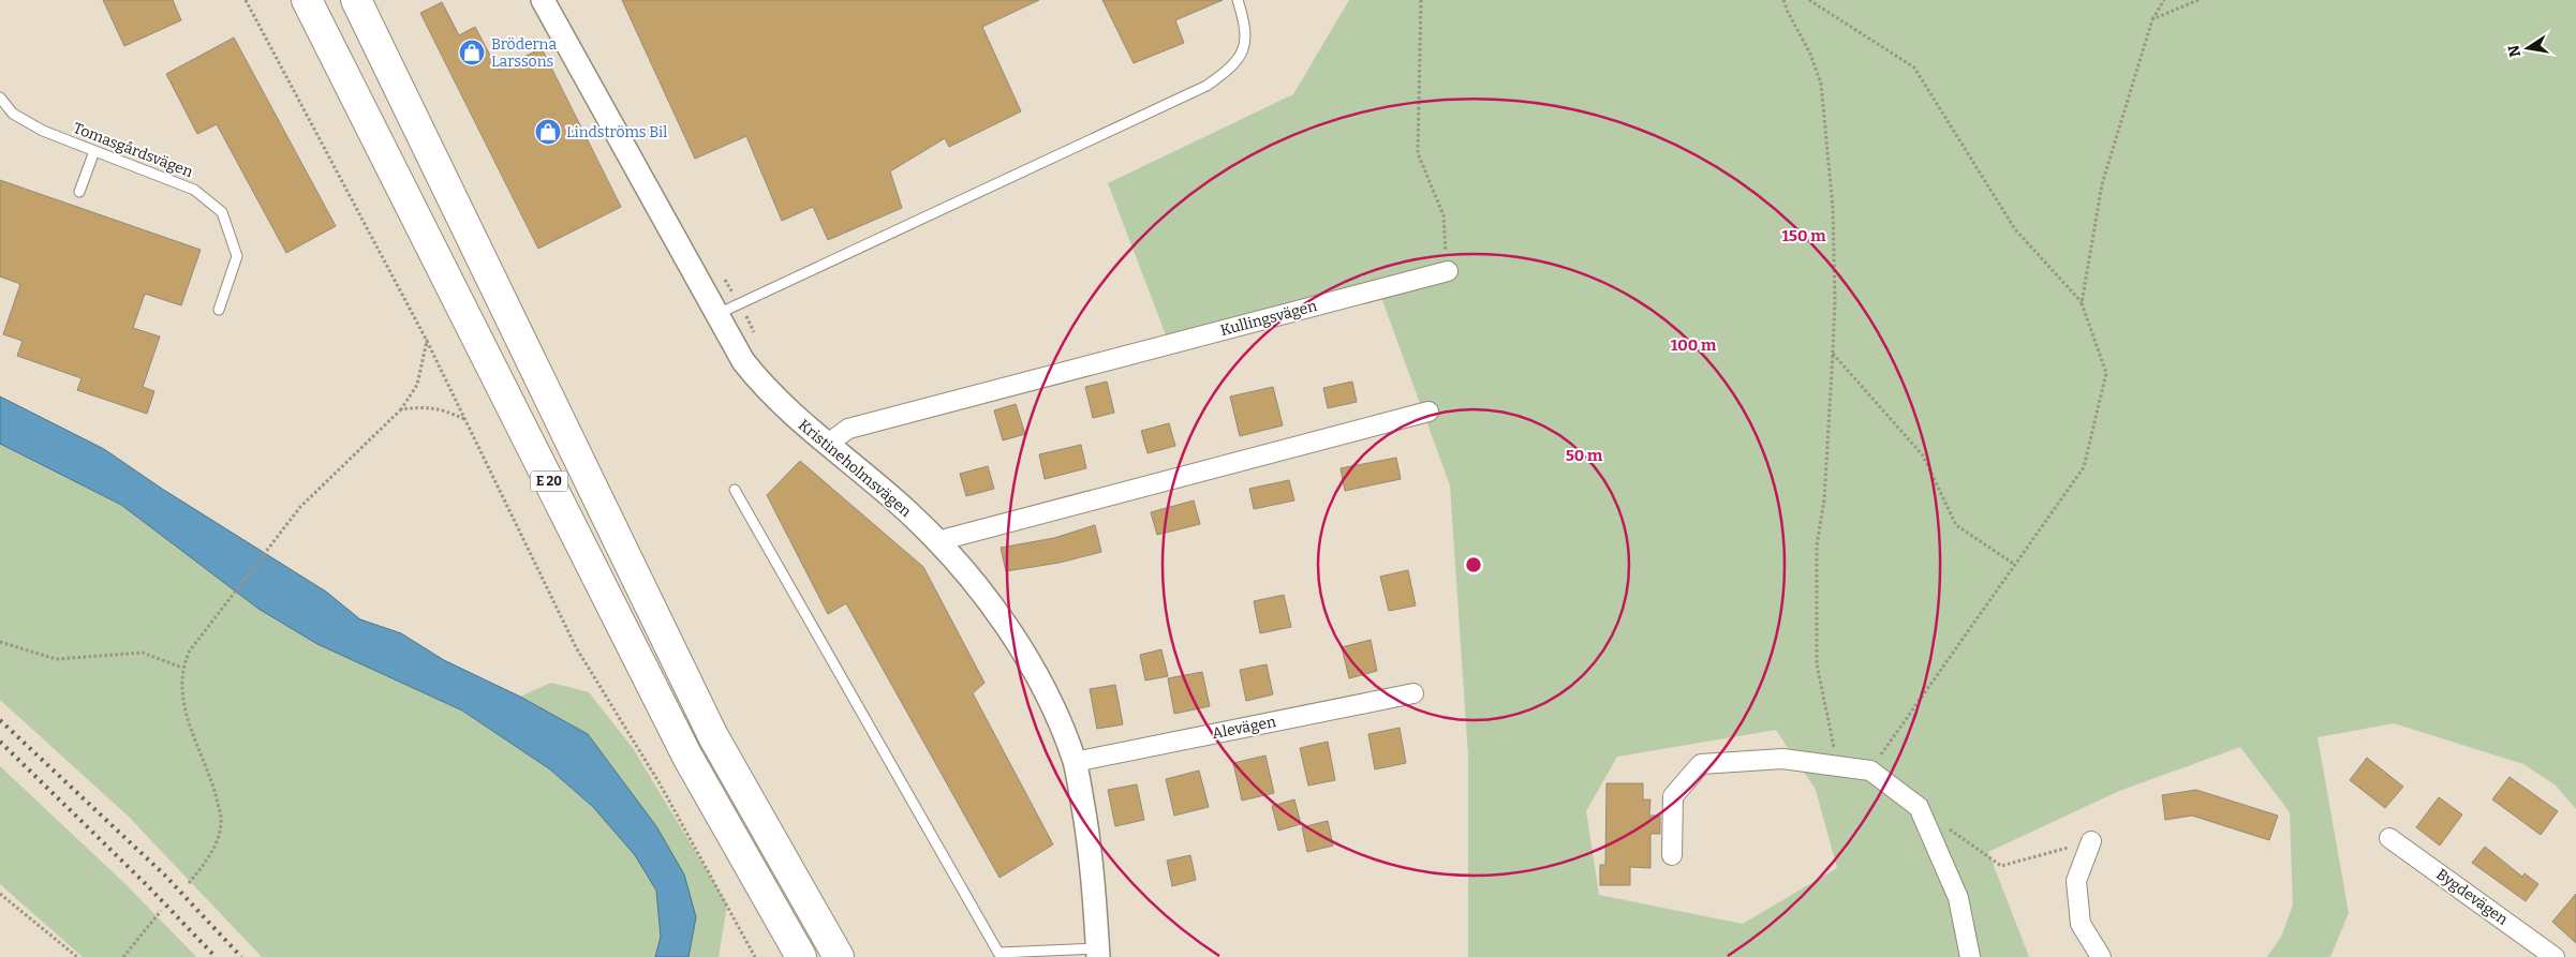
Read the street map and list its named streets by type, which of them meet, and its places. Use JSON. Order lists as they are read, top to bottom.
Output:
{
  "streets": {
    "highway": ["E 20"],
    "street": [
      "Kullingsvägen",
      "Kristineholmsvägen",
      "Alevägen",
      "Bygdevägen"
    ],
    "lane": ["Tomasgårdsvägen"]
  },
  "crossings": [
    ["Kullingsvägen", "Kristineholmsvägen"],
    ["Kristineholmsvägen", "Alevägen"]
  ],
  "places": {
    "shop": ["Bröderna Larssons", "Lindströms Bil"]
  },
  "north": "left",
  "rings": ["150 m", "100 m", "50 m"]
}
